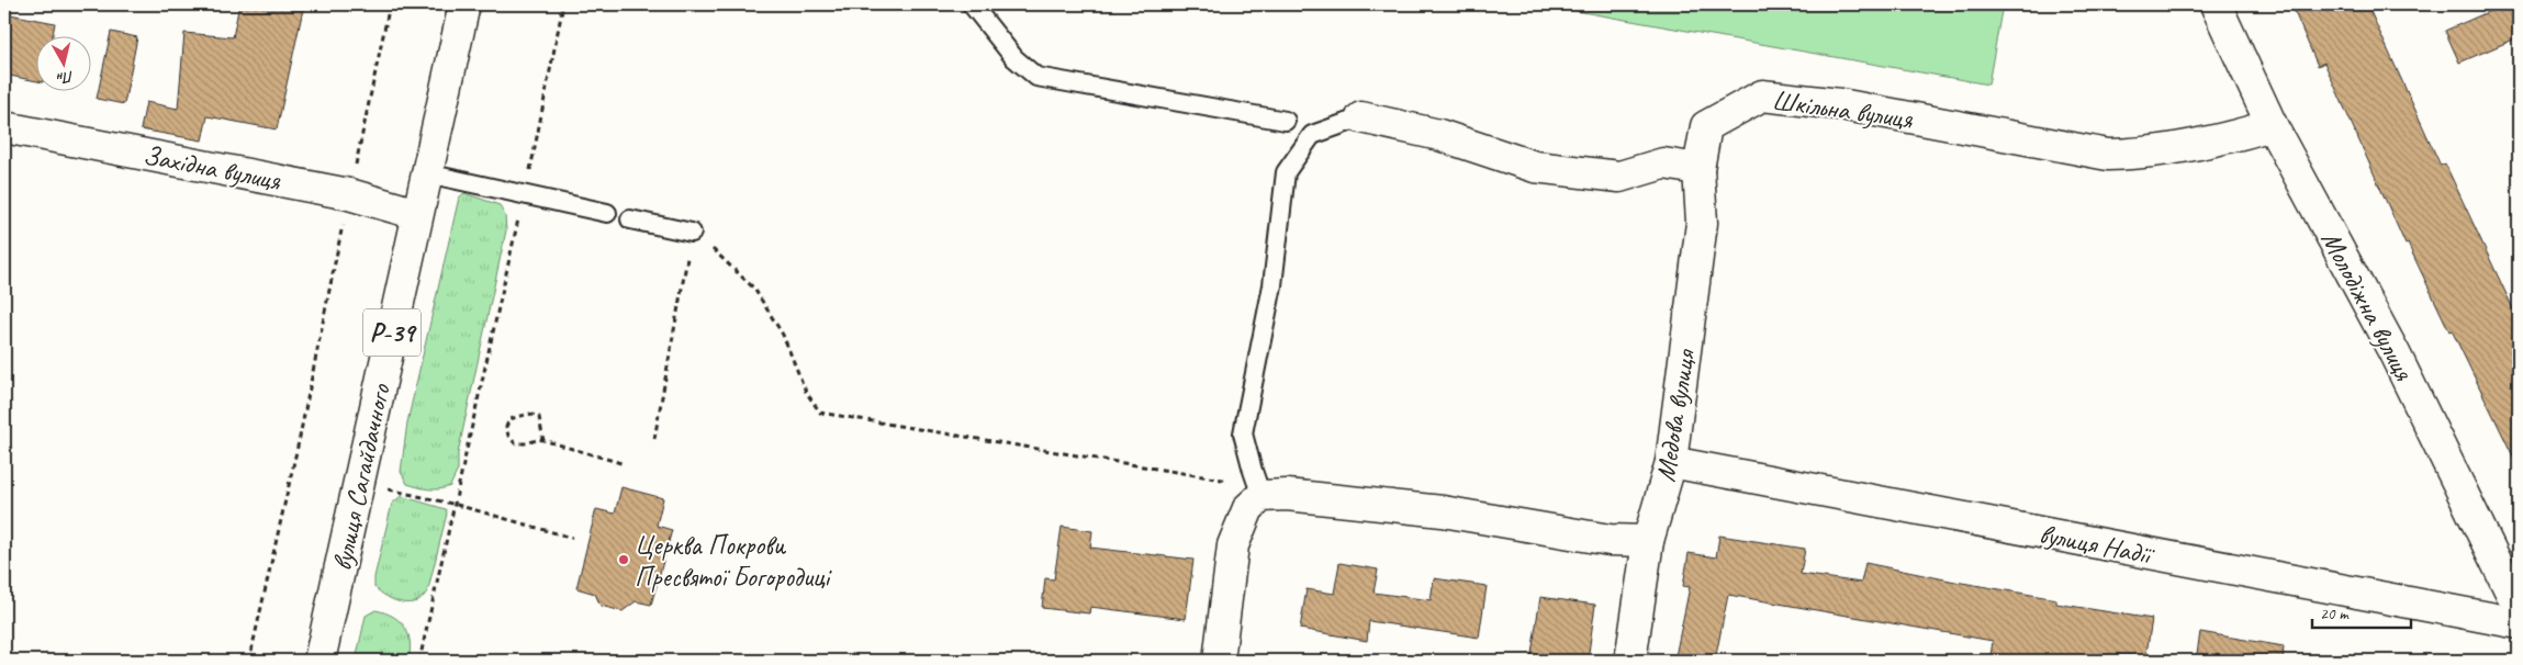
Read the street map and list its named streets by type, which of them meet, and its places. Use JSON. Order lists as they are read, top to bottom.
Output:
{
  "streets": {
    "street": [
      "Шкільна вулиця",
      "Західна вулиця",
      "Молодіжна вулиця",
      "Р-39",
      "Медова вулиця",
      "вулиця Сагайдачного",
      "вулиця Надії"
    ]
  },
  "crossings": [
    ["Шкільна вулиця", "Молодіжна вулиця"],
    ["Шкільна вулиця", "Медова вулиця"],
    ["Західна вулиця", "вулиця Сагайдачного"],
    ["Медова вулиця", "вулиця Надії"]
  ],
  "places": ["Церква Покрови Пресвятої Богородиці"],
  "scale_bar": "20 m",
  "north": "bottom"
}
